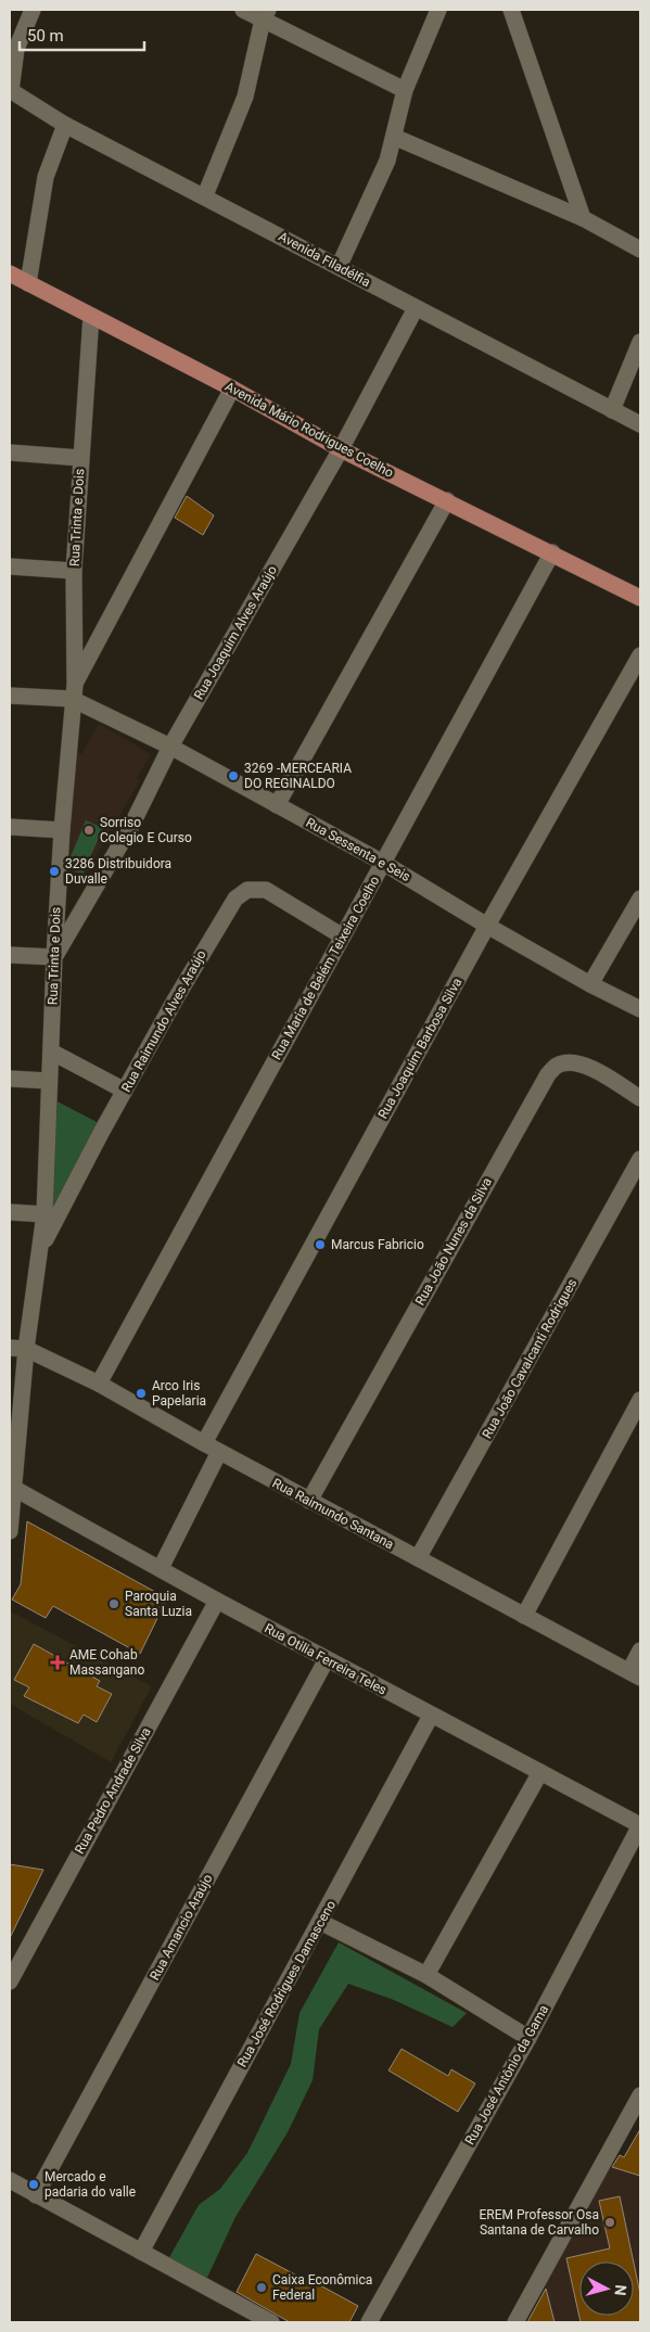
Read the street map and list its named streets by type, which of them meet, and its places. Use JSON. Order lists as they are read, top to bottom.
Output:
{
  "streets": {
    "main road": ["Avenida Mário Rodrigues Coelho"],
    "street": [
      "Avenida Filadélfia",
      "Rua Trinta e Dois",
      "Rua Joaquim Alves Araújo",
      "Rua Sessenta e Seis",
      "Rua Maria de Belém Teixeira Coelho",
      "Rua Raimundo Alves Araújo",
      "Rua Joaquim Barbosa Silva",
      "Rua João Nunes da Silva",
      "Rua João Cavalcanti Rodrigues",
      "Rua Raimundo Santana",
      "Rua Otilia Ferreira Teles",
      "Rua Pedro Andrade Silva",
      "Rua Amancio Araújo",
      "Rua José Rodrigues Damasceno",
      "Rua José Antônio da Gama"
    ]
  },
  "crossings": [
    ["Avenida Filadélfia", "Rua Joaquim Alves Araújo"],
    ["Avenida Mário Rodrigues Coelho", "Rua Trinta e Dois"],
    ["Avenida Mário Rodrigues Coelho", "Rua Joaquim Alves Araújo"],
    ["Avenida Mário Rodrigues Coelho", "Rua Maria de Belém Teixeira Coelho"],
    ["Rua Trinta e Dois", "Rua Joaquim Alves Araújo"],
    ["Rua Trinta e Dois", "Rua Sessenta e Seis"],
    ["Rua Trinta e Dois", "Rua Raimundo Alves Araújo"],
    ["Rua Trinta e Dois", "Rua Raimundo Santana"],
    ["Rua Trinta e Dois", "Rua Otilia Ferreira Teles"],
    ["Rua Joaquim Alves Araújo", "Rua Sessenta e Seis"],
    ["Rua Sessenta e Seis", "Rua Maria de Belém Teixeira Coelho"],
    ["Rua Sessenta e Seis", "Rua Joaquim Barbosa Silva"],
    ["Rua Maria de Belém Teixeira Coelho", "Rua Raimundo Alves Araújo"],
    ["Rua Maria de Belém Teixeira Coelho", "Rua Raimundo Santana"],
    ["Rua Joaquim Barbosa Silva", "Rua Raimundo Santana"],
    ["Rua João Nunes da Silva", "Rua Raimundo Santana"],
    ["Rua João Cavalcanti Rodrigues", "Rua Raimundo Santana"],
    ["Rua Otilia Ferreira Teles", "Rua Pedro Andrade Silva"],
    ["Rua Otilia Ferreira Teles", "Rua Amancio Araújo"],
    ["Rua Otilia Ferreira Teles", "Rua José Rodrigues Damasceno"],
    ["Rua Otilia Ferreira Teles", "Rua José Antônio da Gama"]
  ],
  "places": {
    "other": [
      "3269 -MERCEARIA DO REGINALDO",
      "Sorriso Colegio E Curso",
      "3286 Distribuidora Duvalle",
      "Marcus Fabricio",
      "Arco Iris Papelaria",
      "Paroquia Santa Luzia",
      "Mercado e padaria do valle",
      "EREM Professor Osa Santana de Carvalho",
      "Caixa Econômica Federal"
    ],
    "health": ["AME Cohab Massangano"]
  },
  "scale_bar": "50 m",
  "north": "right"
}
